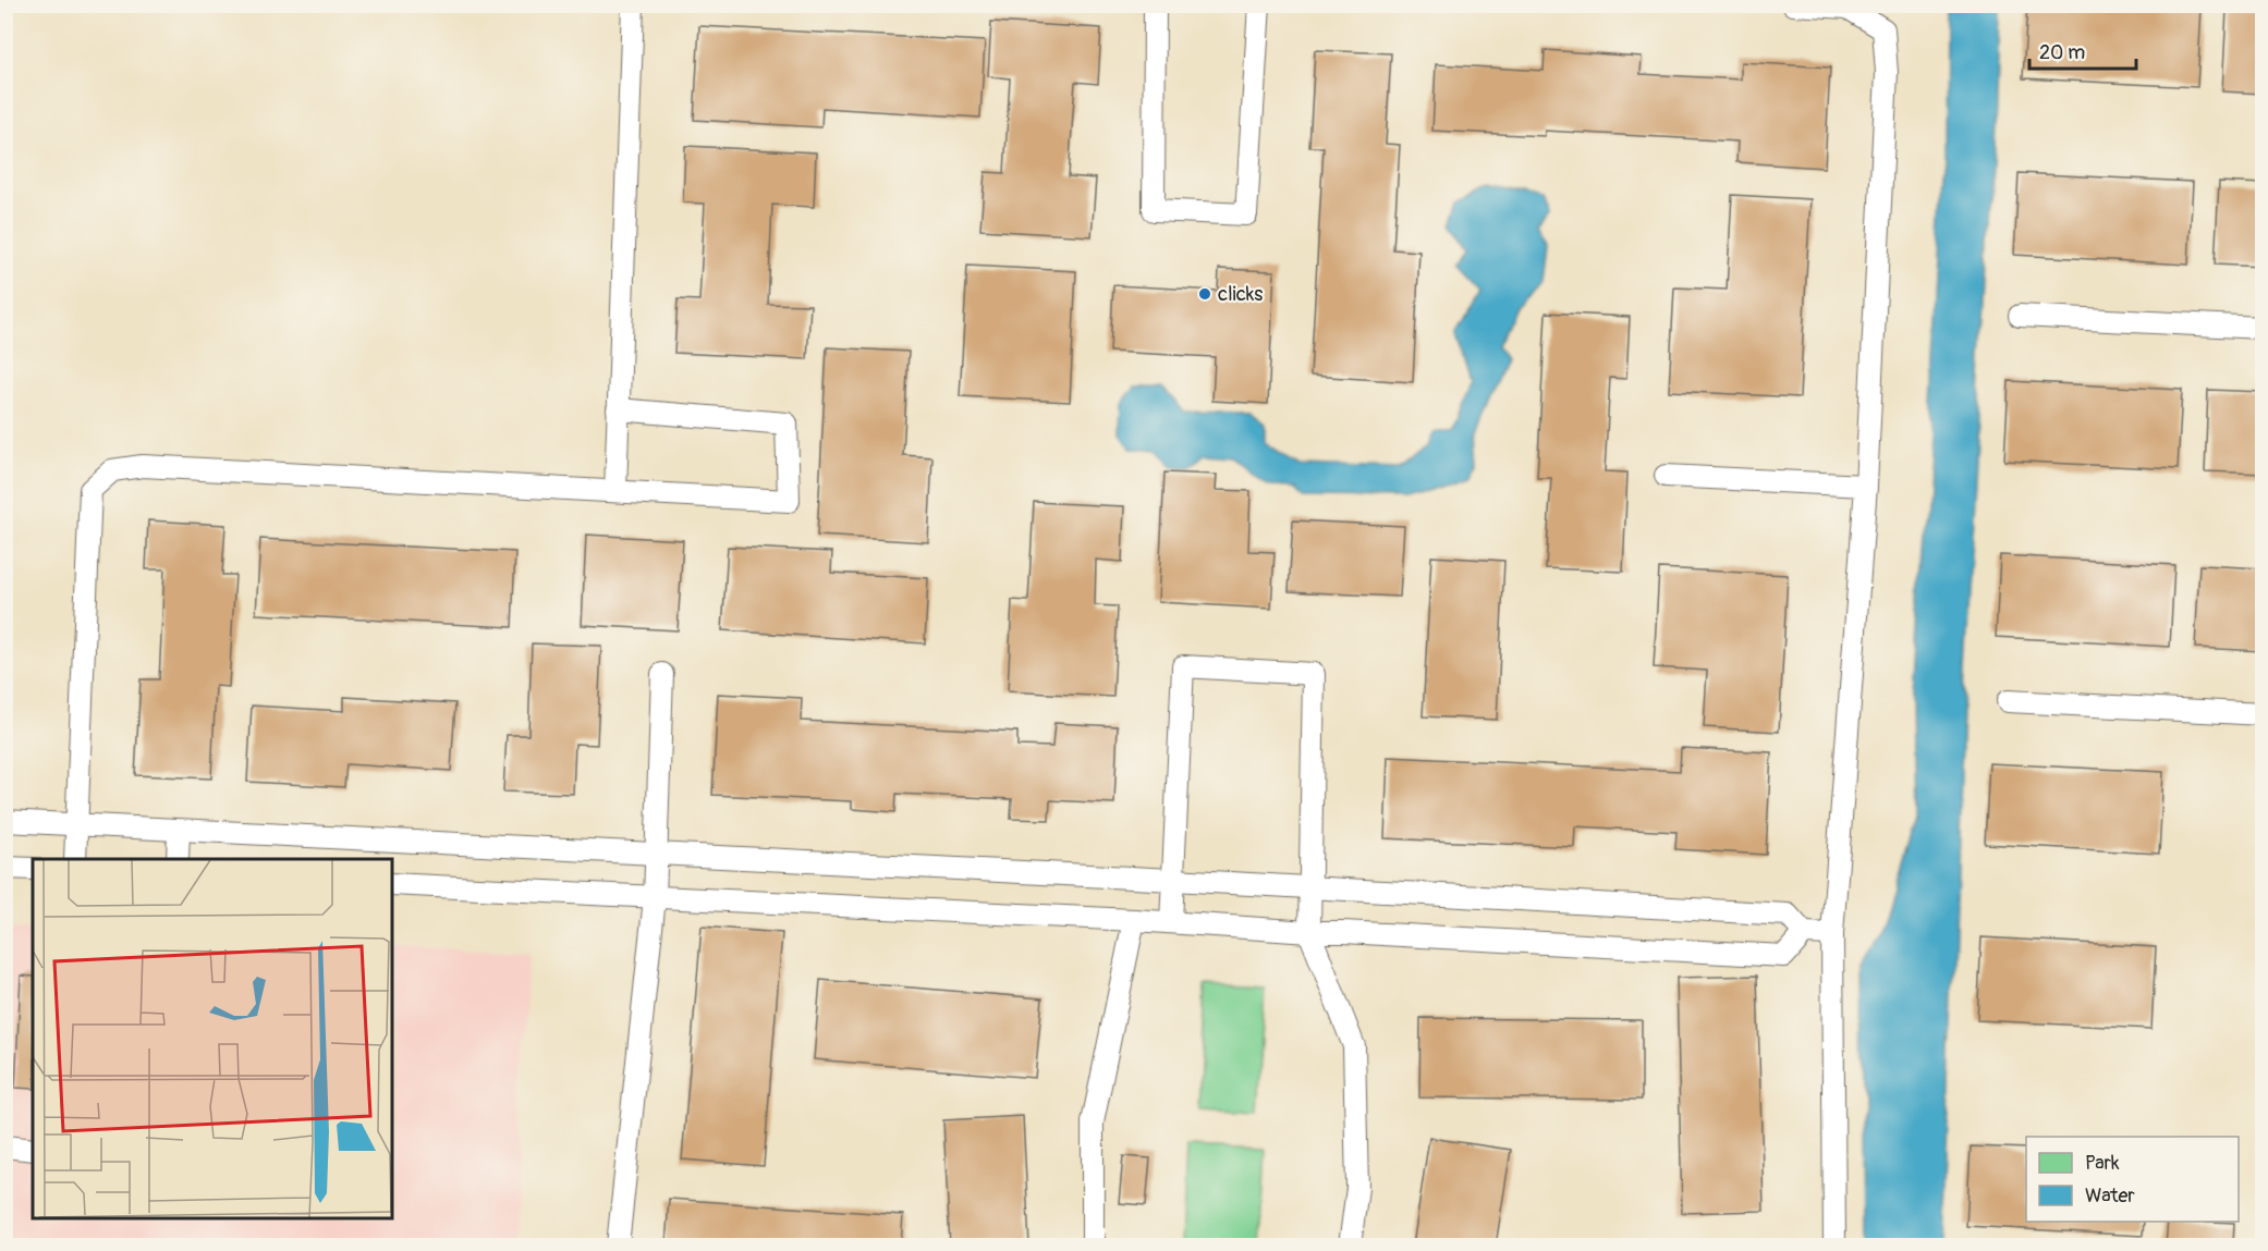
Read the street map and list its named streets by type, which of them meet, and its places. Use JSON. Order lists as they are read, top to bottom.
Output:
{
  "places": ["clicks"],
  "legend": ["Park", "Water"],
  "scale_bar": "20 m"
}
